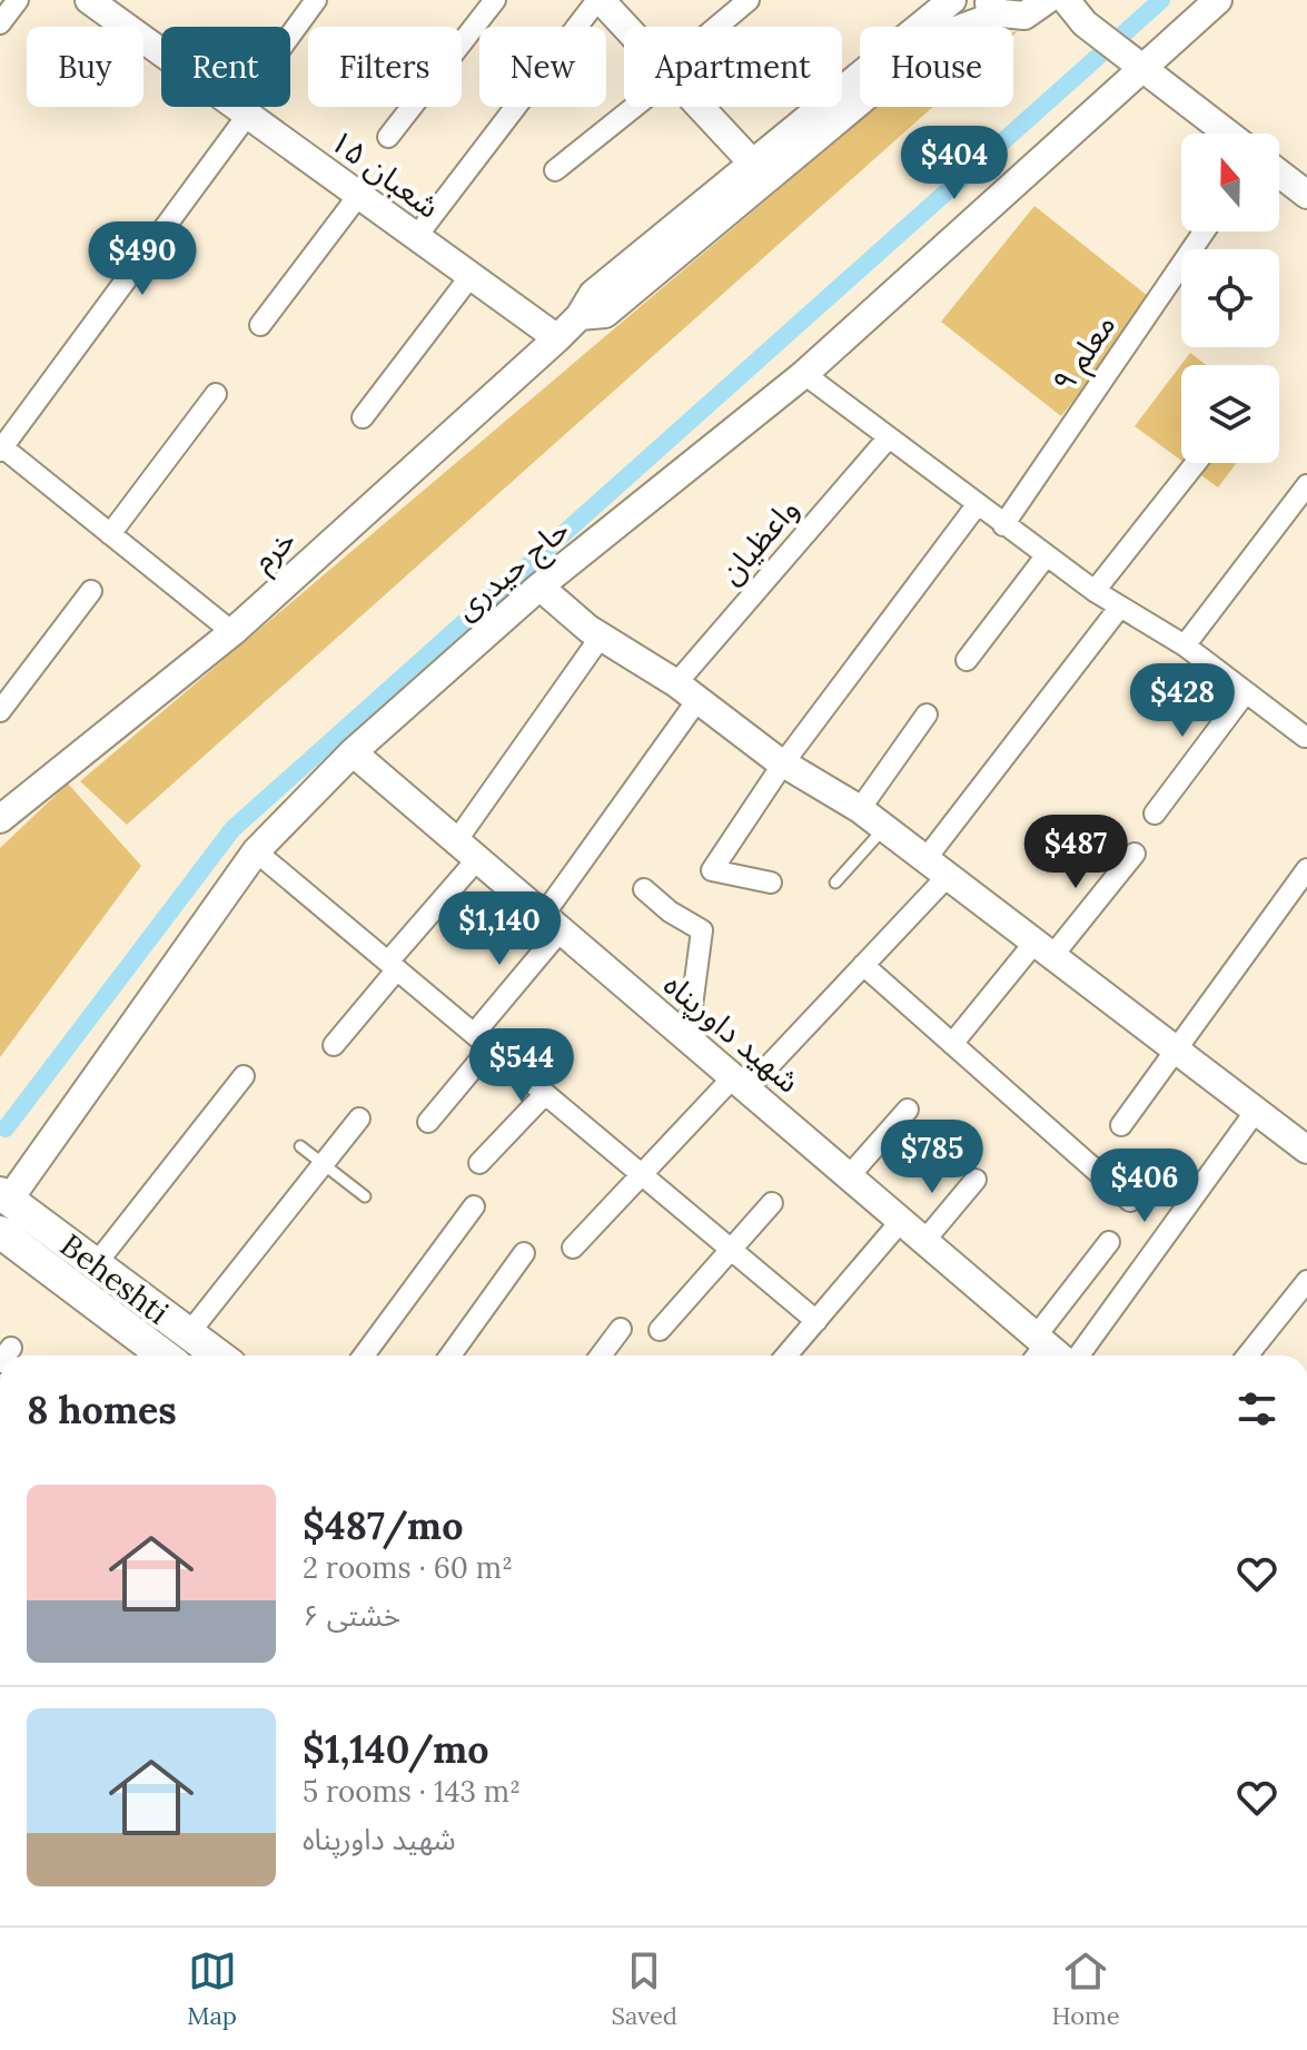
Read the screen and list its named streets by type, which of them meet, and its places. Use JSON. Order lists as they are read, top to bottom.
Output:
{
  "streets": {
    "main road": ["Beheshti"],
    "street": [
      "۱۵ شعبان",
      "معلم ۹",
      "واعظیان",
      "خرم",
      "حاج حیدری",
      "شهید داورپناه"
    ]
  },
  "crossings": [
    ["۱۵ شعبان", "خرم"],
    ["واعظیان", "شهید داورپناه"],
    ["حاج حیدری", "شهید داورپناه"],
    ["حاج حیدری", "Beheshti"]
  ],
  "north": "top",
  "page": {
    "chip": [
      "Buy",
      "Rent",
      "Filters",
      "New",
      "Apartment",
      "House"
    ],
    "price": [
      "$404",
      "$490",
      "$428",
      "$487",
      "$1,140",
      "$544",
      "$785",
      "$406"
    ],
    "heading": "8 homes",
    "list": [
      {
        "name": "$487/mo",
        "note": "2 rooms · 60 m² · خشتی ۶"
      },
      {
        "name": "$1,140/mo",
        "note": "5 rooms · 143 m² · شهید داورپناه"
      }
    ],
    "tabs": ["Map", "Saved", "Home"]
  }
}
